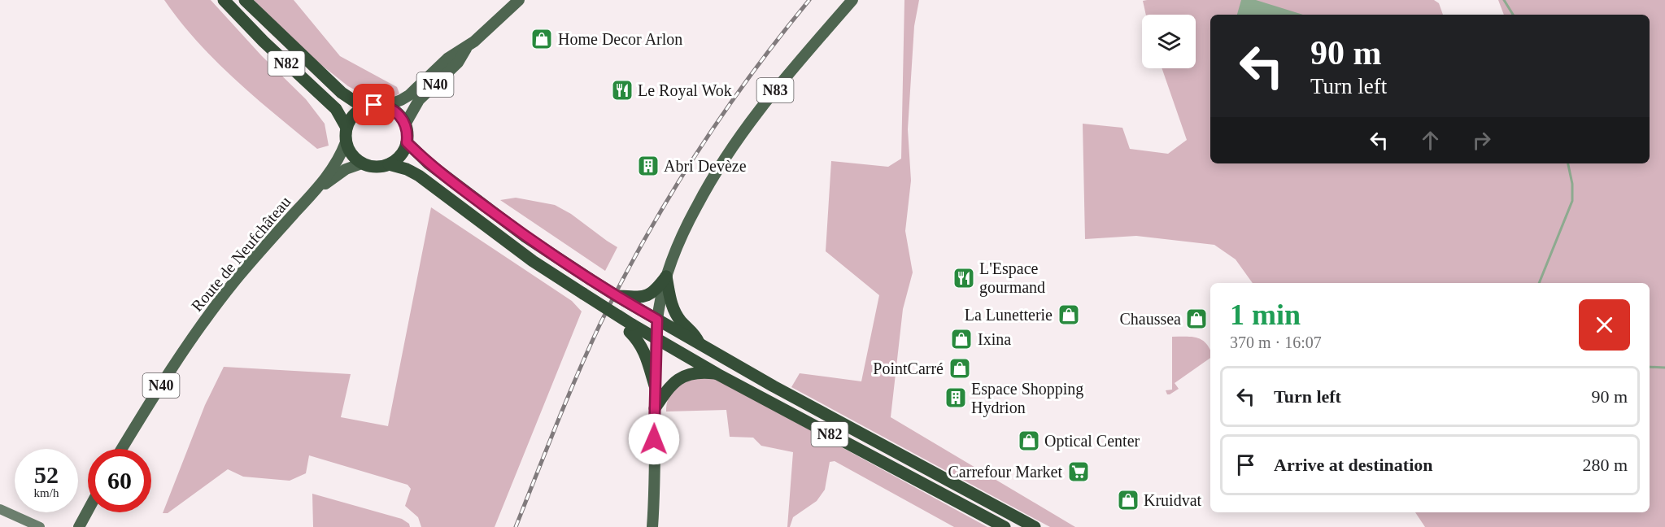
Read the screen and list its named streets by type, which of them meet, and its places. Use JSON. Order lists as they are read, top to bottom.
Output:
{
  "streets": {
    "highway": ["N82", "N40"],
    "main road": ["N83", "Route de Neufchâteau"]
  },
  "crossings": [
    ["N82", "N40"],
    ["N82", "N83"],
    ["N82", "Route de Neufchâteau"],
    ["N40", "Route de Neufchâteau"]
  ],
  "places": {
    "shop": [
      "Home Decor Arlon",
      "La Lunetterie",
      "Chaussea",
      "Ixina",
      "PointCarré",
      "Optical Center",
      "Kruidvat"
    ],
    "restaurant": ["Le Royal Wok", "L'Espace gourmand"],
    "building": ["Abri Devèze", "Espace Shopping Hydrion"],
    "supermarket": ["Carrefour Market"]
  },
  "page": {
    "turn": ["90 m", "Turn left"],
    "heading": ["1 min", "370 m · 16:07"],
    "list": [
      {
        "name": "Turn left",
        "value": "90 m"
      },
      {
        "name": "Arrive at destination",
        "value": "280 m"
      }
    ],
    "speed": "52 km/h",
    "limit": "60"
  }
}
